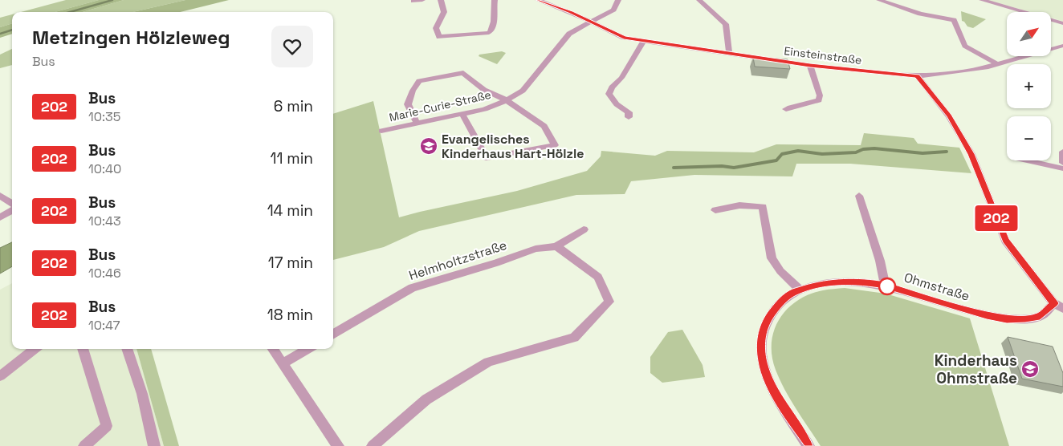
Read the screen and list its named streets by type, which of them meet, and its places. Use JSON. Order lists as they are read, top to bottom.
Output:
{
  "streets": {
    "street": [
      "Einsteinstraße",
      "Marie-Curie-Straße",
      "Helmholtzstraße",
      "Ohmstraße"
    ]
  },
  "crossings": [
    ["Einsteinstraße", "Marie-Curie-Straße"]
  ],
  "places": {
    "school or university": ["Evangelisches Kinderhaus Hart-Hölzle", "Kinderhaus Ohmstraße"]
  },
  "lines": ["bus line 202"],
  "north": "top right",
  "page": {
    "on_map": "202",
    "map_buttons": ["+", "−"],
    "heading": ["Metzingen Hölzleweg", "Bus"],
    "list": [
      {
        "mark": "202",
        "name": "Bus",
        "note": "10:35",
        "value": "6 min"
      },
      {
        "mark": "202",
        "name": "Bus",
        "note": "10:40",
        "value": "11 min"
      },
      {
        "mark": "202",
        "name": "Bus",
        "note": "10:43",
        "value": "14 min"
      },
      {
        "mark": "202",
        "name": "Bus",
        "note": "10:46",
        "value": "17 min"
      },
      {
        "mark": "202",
        "name": "Bus",
        "note": "10:47",
        "value": "18 min"
      }
    ]
  }
}
